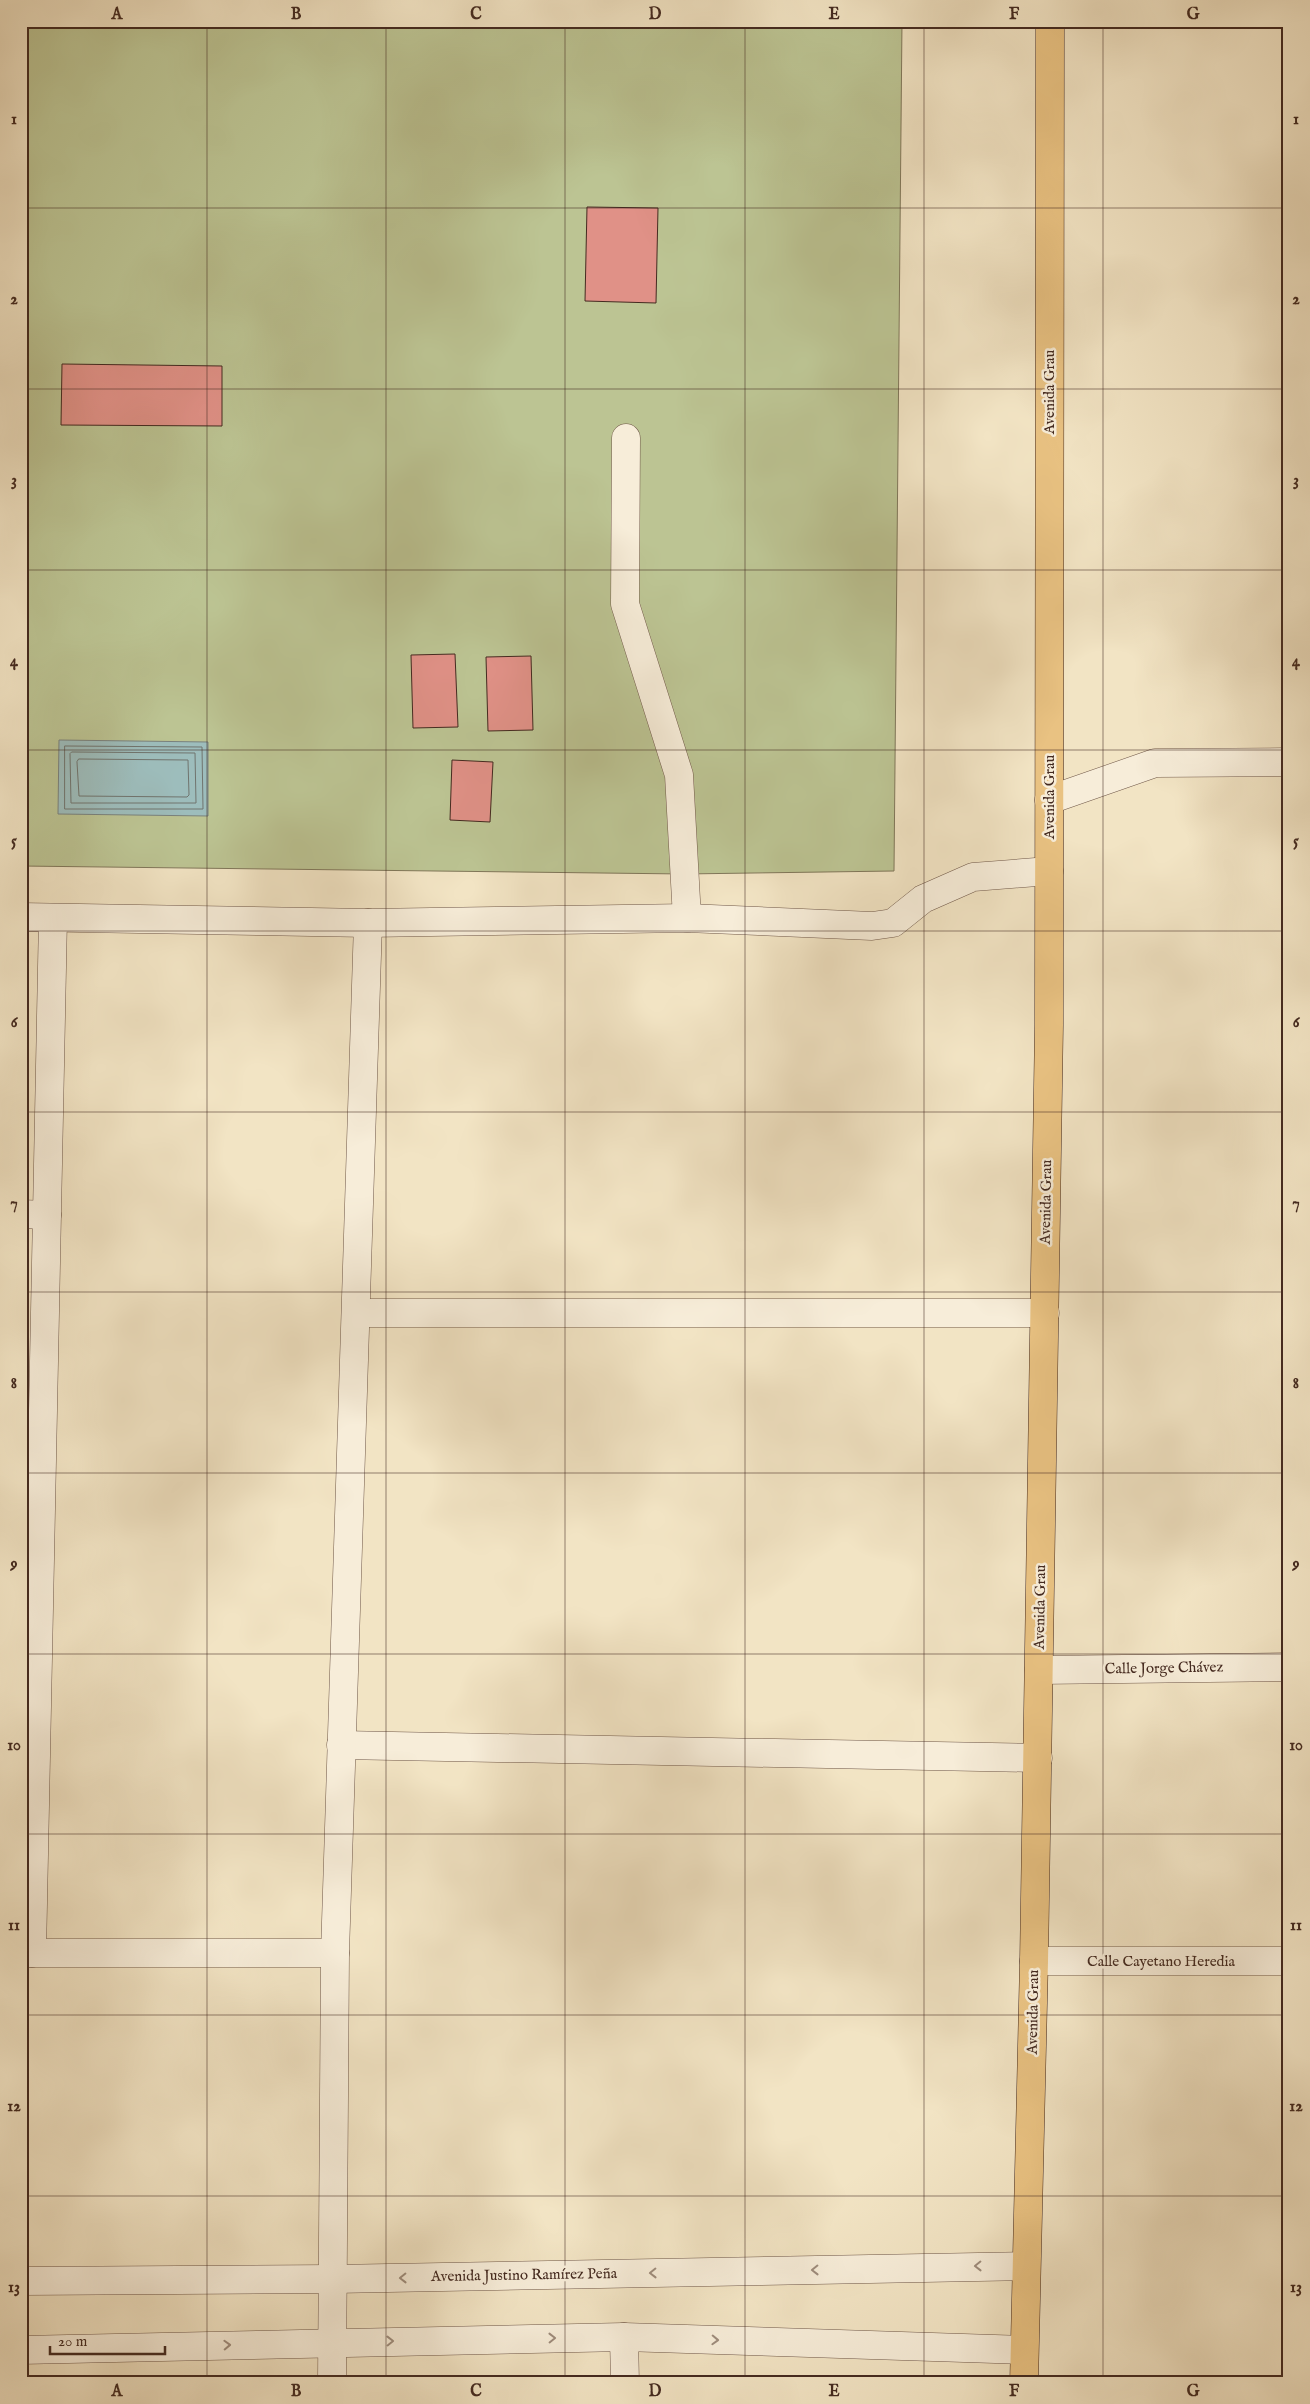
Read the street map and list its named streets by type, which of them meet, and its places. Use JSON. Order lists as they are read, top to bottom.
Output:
{
  "streets": {
    "main road": ["Avenida Grau"],
    "street": ["Calle Jorge Chávez", "Calle Cayetano Heredia", "Avenida Justino Ramírez Peña"]
  },
  "crossings": [
    ["Avenida Grau", "Calle Jorge Chávez"],
    ["Avenida Grau", "Calle Cayetano Heredia"],
    ["Avenida Grau", "Avenida Justino Ramírez Peña"]
  ],
  "scale_bar": "20 m",
  "grid": {
    "columns": [
      "A",
      "B",
      "C",
      "D",
      "E",
      "F",
      "G"
    ],
    "rows": [
      "1",
      "2",
      "3",
      "4",
      "5",
      "6",
      "7",
      "8",
      "9",
      "10",
      "11",
      "12",
      "13"
    ]
  }
}
